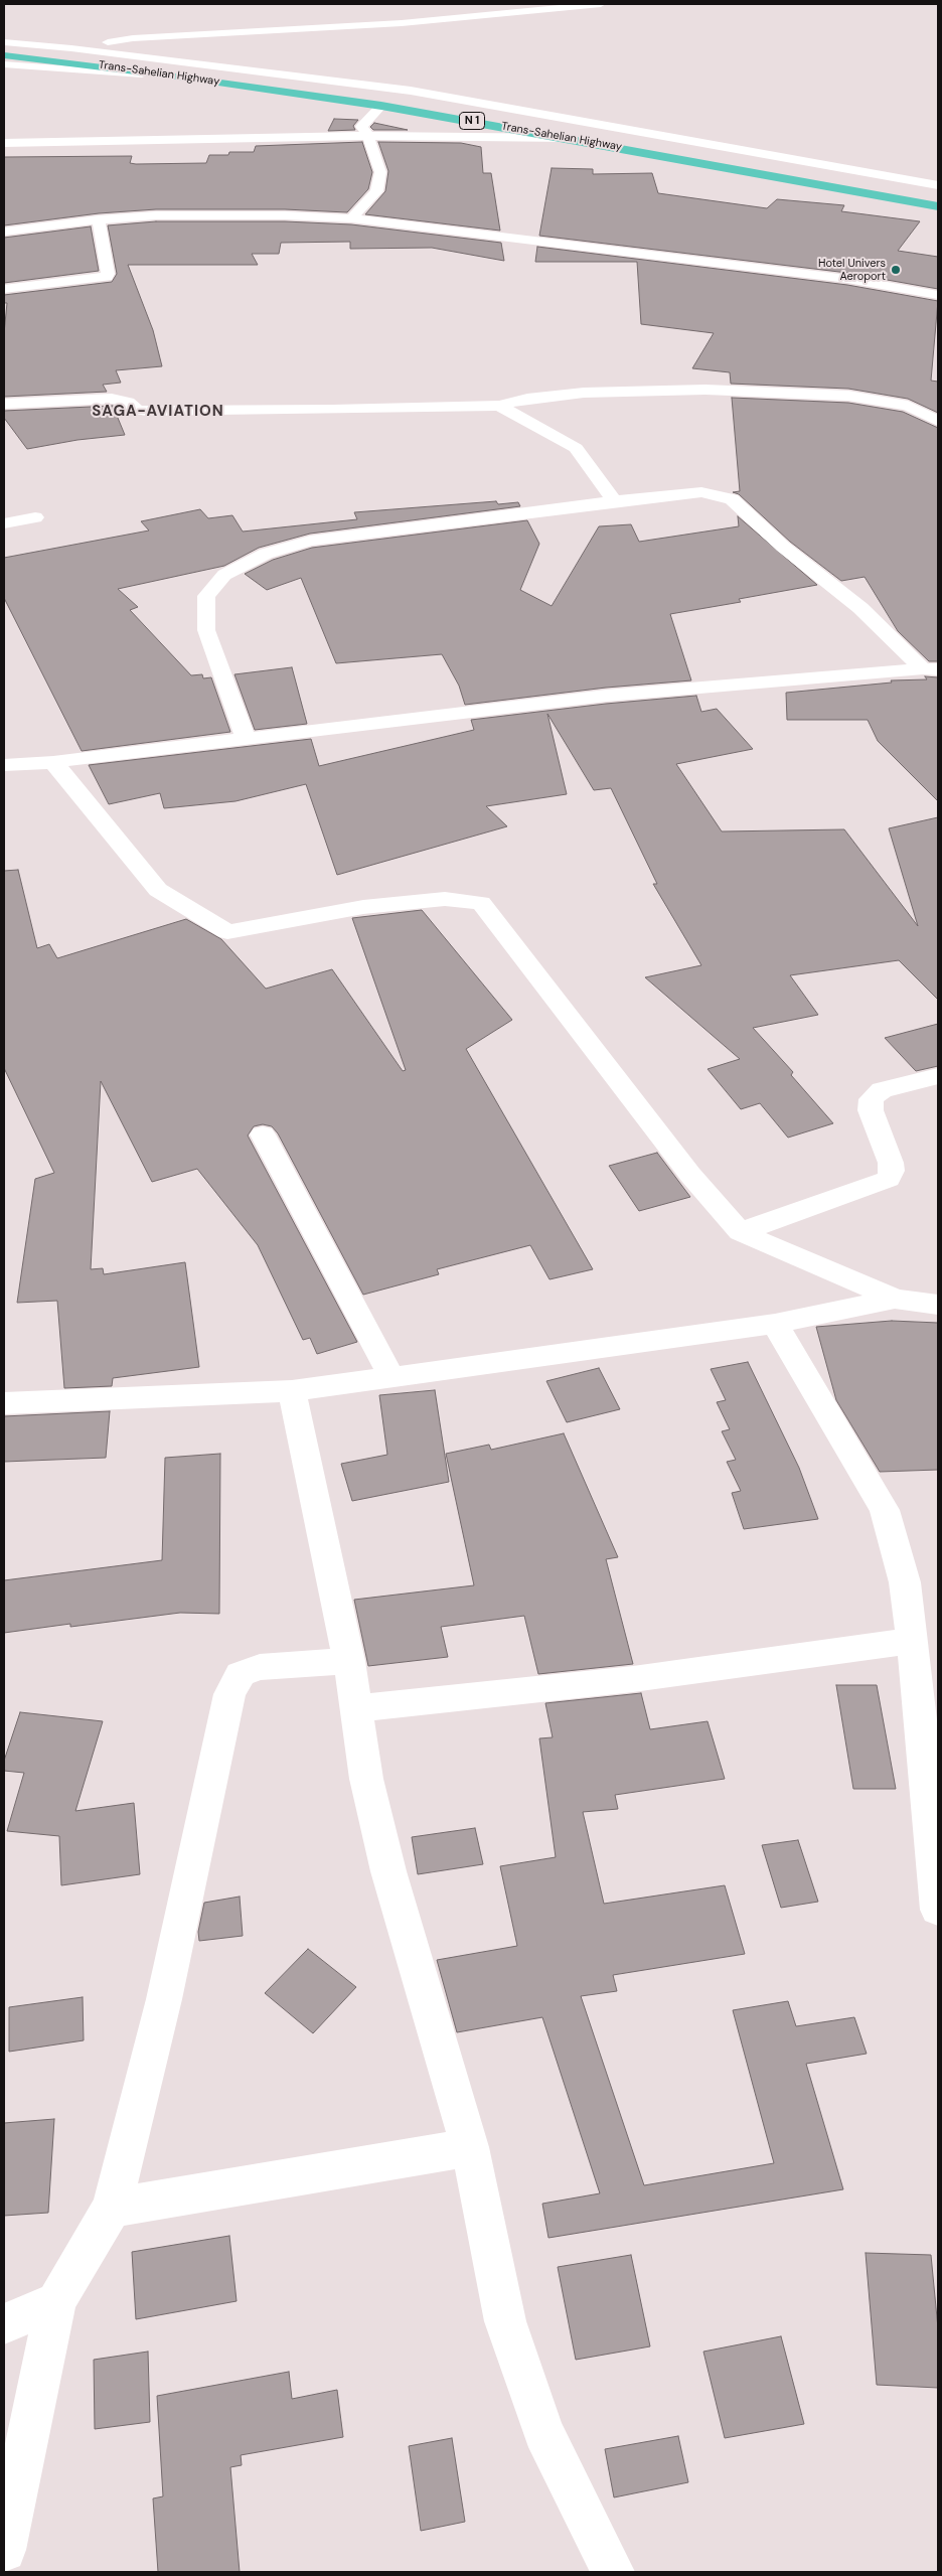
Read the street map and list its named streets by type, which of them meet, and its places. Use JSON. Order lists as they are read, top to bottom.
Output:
{
  "streets": {
    "highway": ["Trans-Sahelian Highway", "N 1"]
  },
  "districts": ["SAGA-AVIATION"],
  "places": ["Hotel Univers Aeroport"]
}
